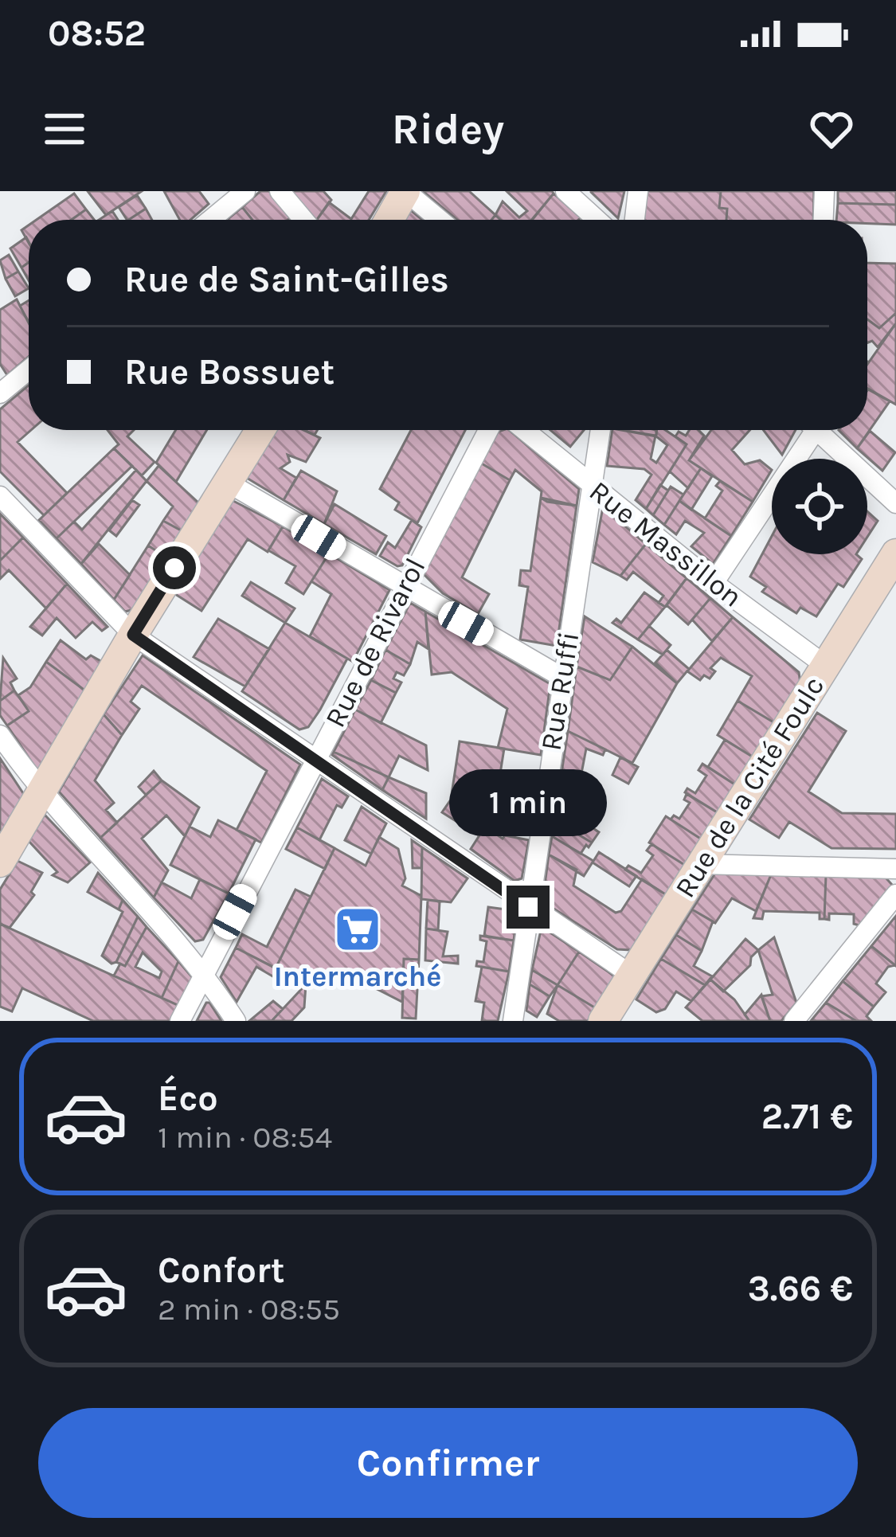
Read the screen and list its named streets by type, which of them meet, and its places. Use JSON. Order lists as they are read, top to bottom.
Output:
{
  "streets": {
    "street": [
      "Rue Massillon",
      "Rue de Rivarol",
      "Rue Ruffi",
      "Rue de la Cité Foulc"
    ]
  },
  "crossings": [
    ["Rue Massillon", "Rue Ruffi"],
    ["Rue Massillon", "Rue de la Cité Foulc"]
  ],
  "places": {
    "supermarket": ["Intermarché"]
  },
  "page": {
    "status": "08:52",
    "header": "Ridey",
    "banner": ["Rue de Saint-Gilles", "Rue Bossuet"],
    "bubble": "1 min",
    "list": [
      {
        "name": "Éco",
        "note": "1 min · 08:54",
        "value": "2.71 €"
      },
      {
        "name": "Confort",
        "note": "2 min · 08:55",
        "value": "3.66 €"
      }
    ],
    "buttons": "Confirmer"
  }
}
